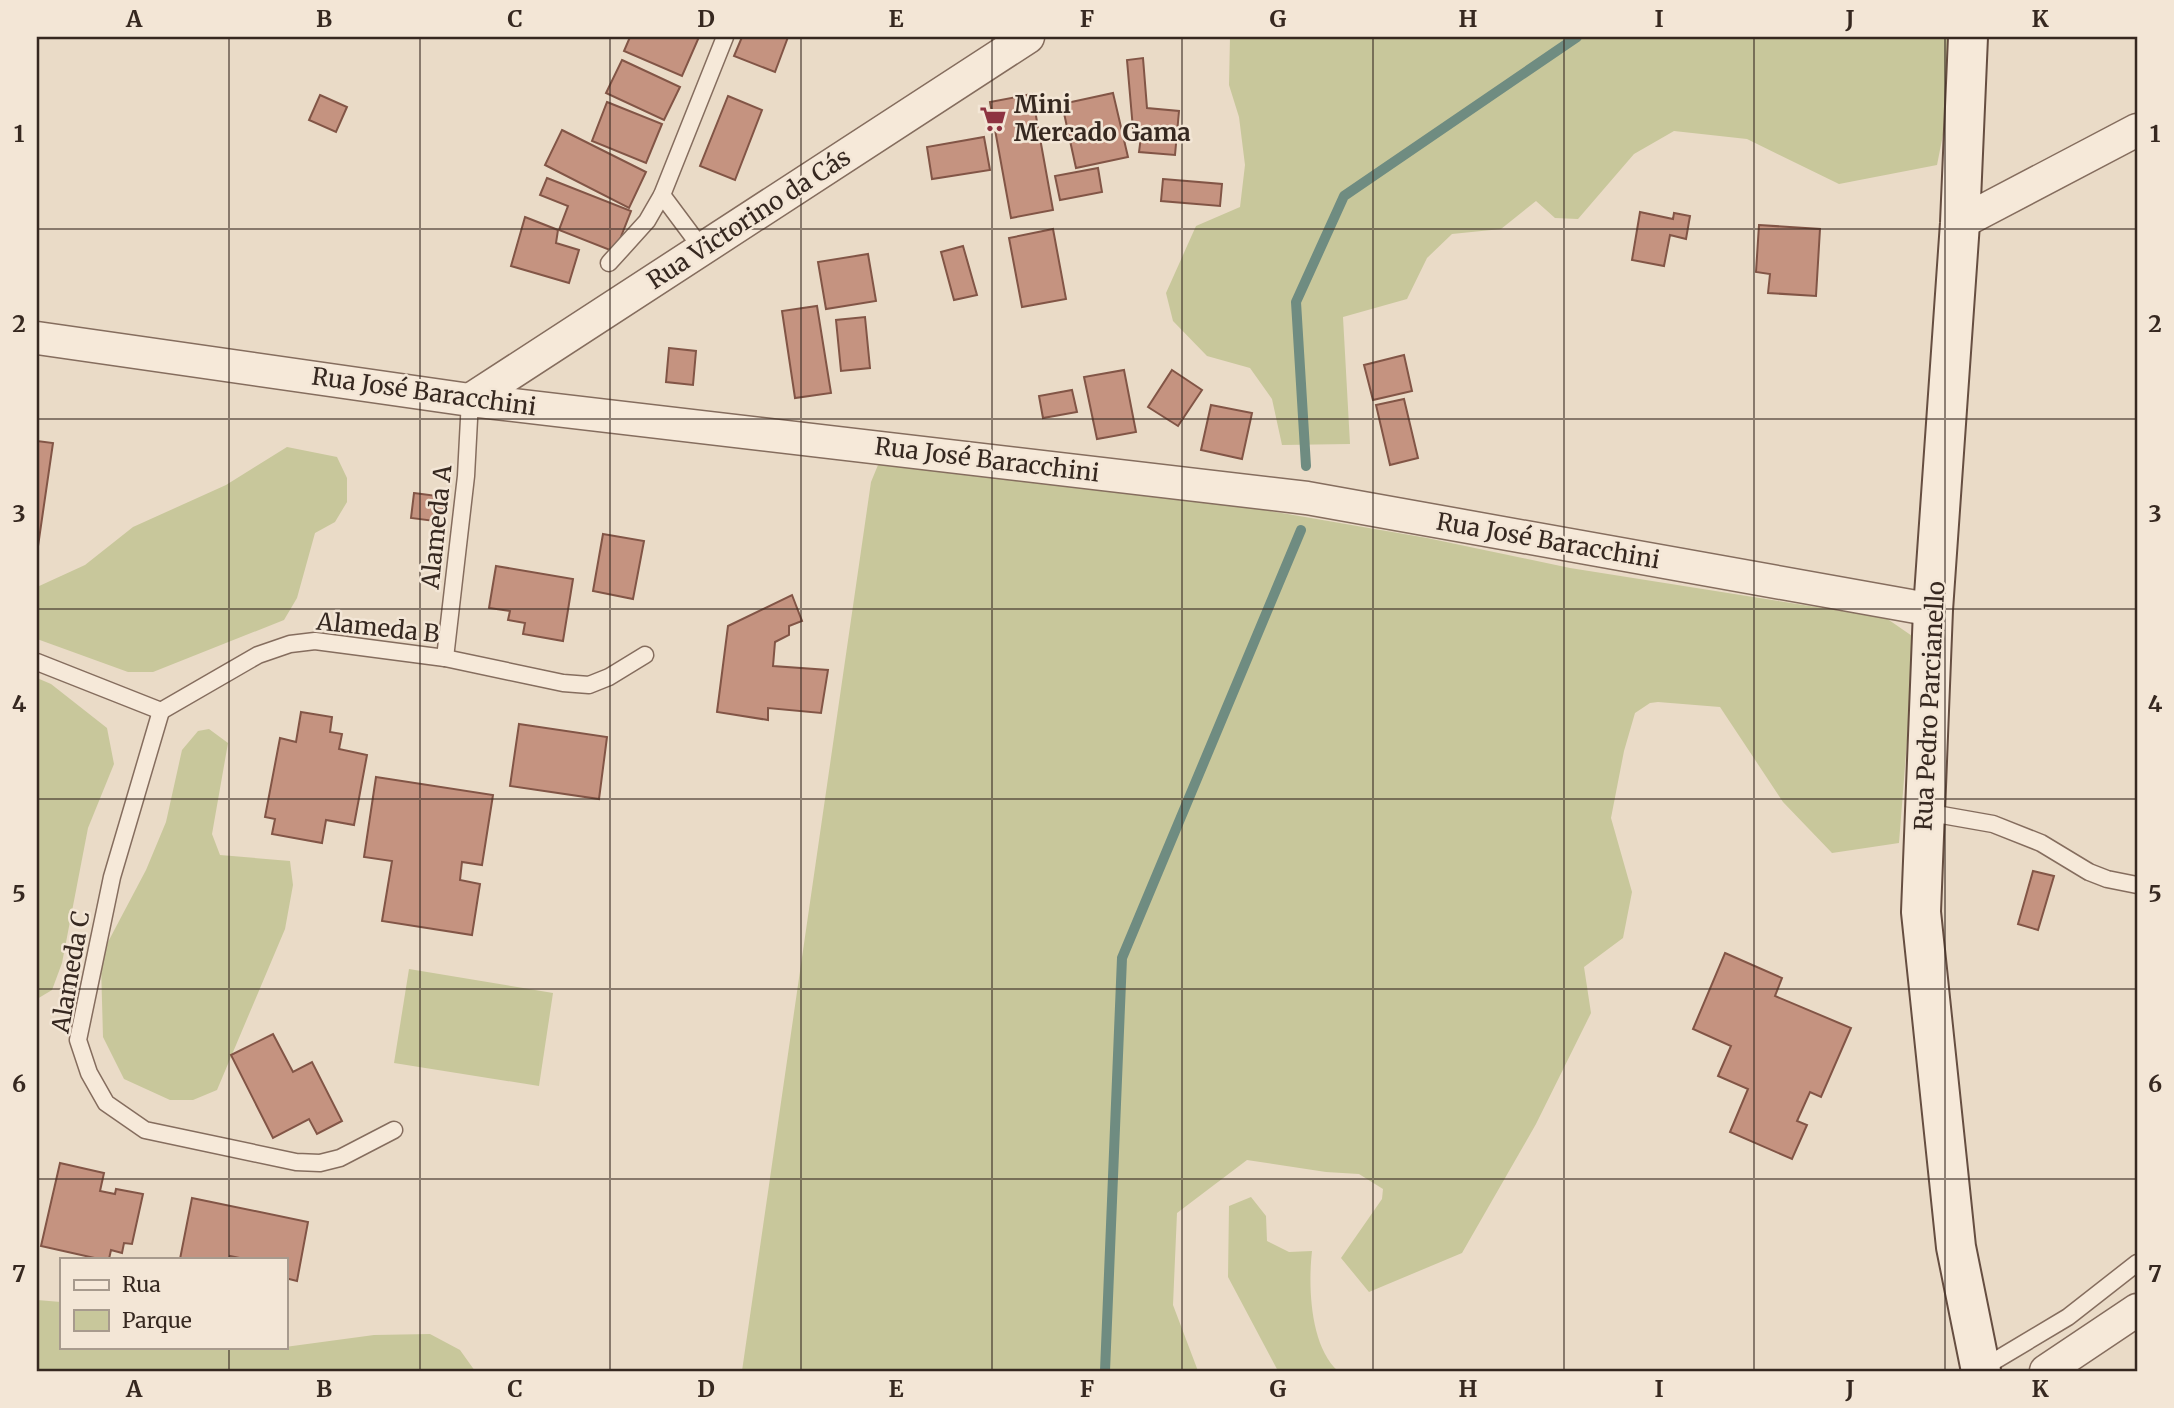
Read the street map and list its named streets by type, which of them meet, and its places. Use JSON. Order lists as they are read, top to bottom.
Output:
{
  "streets": {
    "street": ["Rua Victorino da Cás", "Rua José Baracchini", "Rua Pedro Parcianello"],
    "lane": ["Alameda A", "Alameda B", "Alameda C"]
  },
  "crossings": [
    ["Rua Victorino da Cás", "Rua José Baracchini"],
    ["Rua Victorino da Cás", "Alameda A"],
    ["Rua José Baracchini", "Alameda A"],
    ["Rua José Baracchini", "Rua Pedro Parcianello"],
    ["Alameda A", "Alameda B"],
    ["Alameda B", "Alameda C"]
  ],
  "places": {
    "supermarket": ["Mini Mercado Gama"]
  },
  "legend": ["Rua", "Parque"],
  "grid": {
    "columns": [
      "A",
      "B",
      "C",
      "D",
      "E",
      "F",
      "G",
      "H",
      "I",
      "J",
      "K"
    ],
    "rows": [
      "1",
      "2",
      "3",
      "4",
      "5",
      "6",
      "7"
    ]
  }
}
